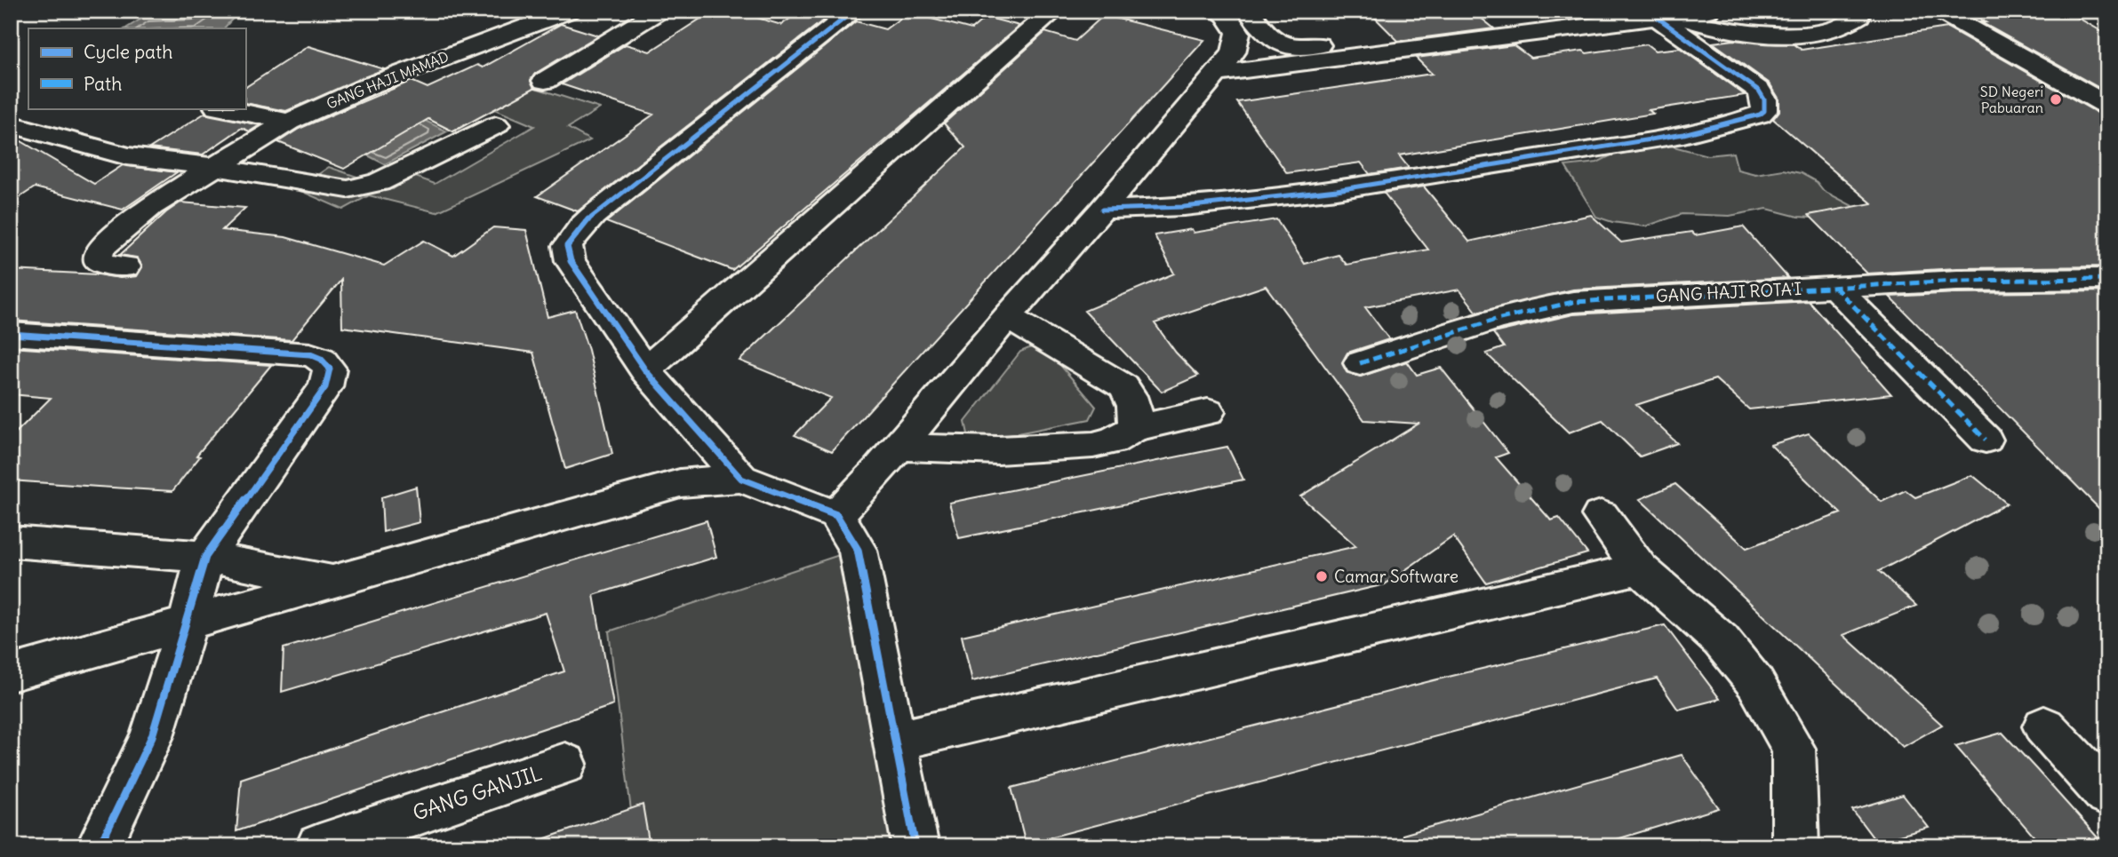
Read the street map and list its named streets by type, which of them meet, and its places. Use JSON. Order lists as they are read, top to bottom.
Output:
{
  "streets": {
    "street": ["GANG HAJI MAMAD", "GANG HAJI ROTA'I", "GANG GANJIL"]
  },
  "places": ["SD Negeri Pabuaran", "Camar Software"],
  "legend": ["Cycle path", "Path"]
}
